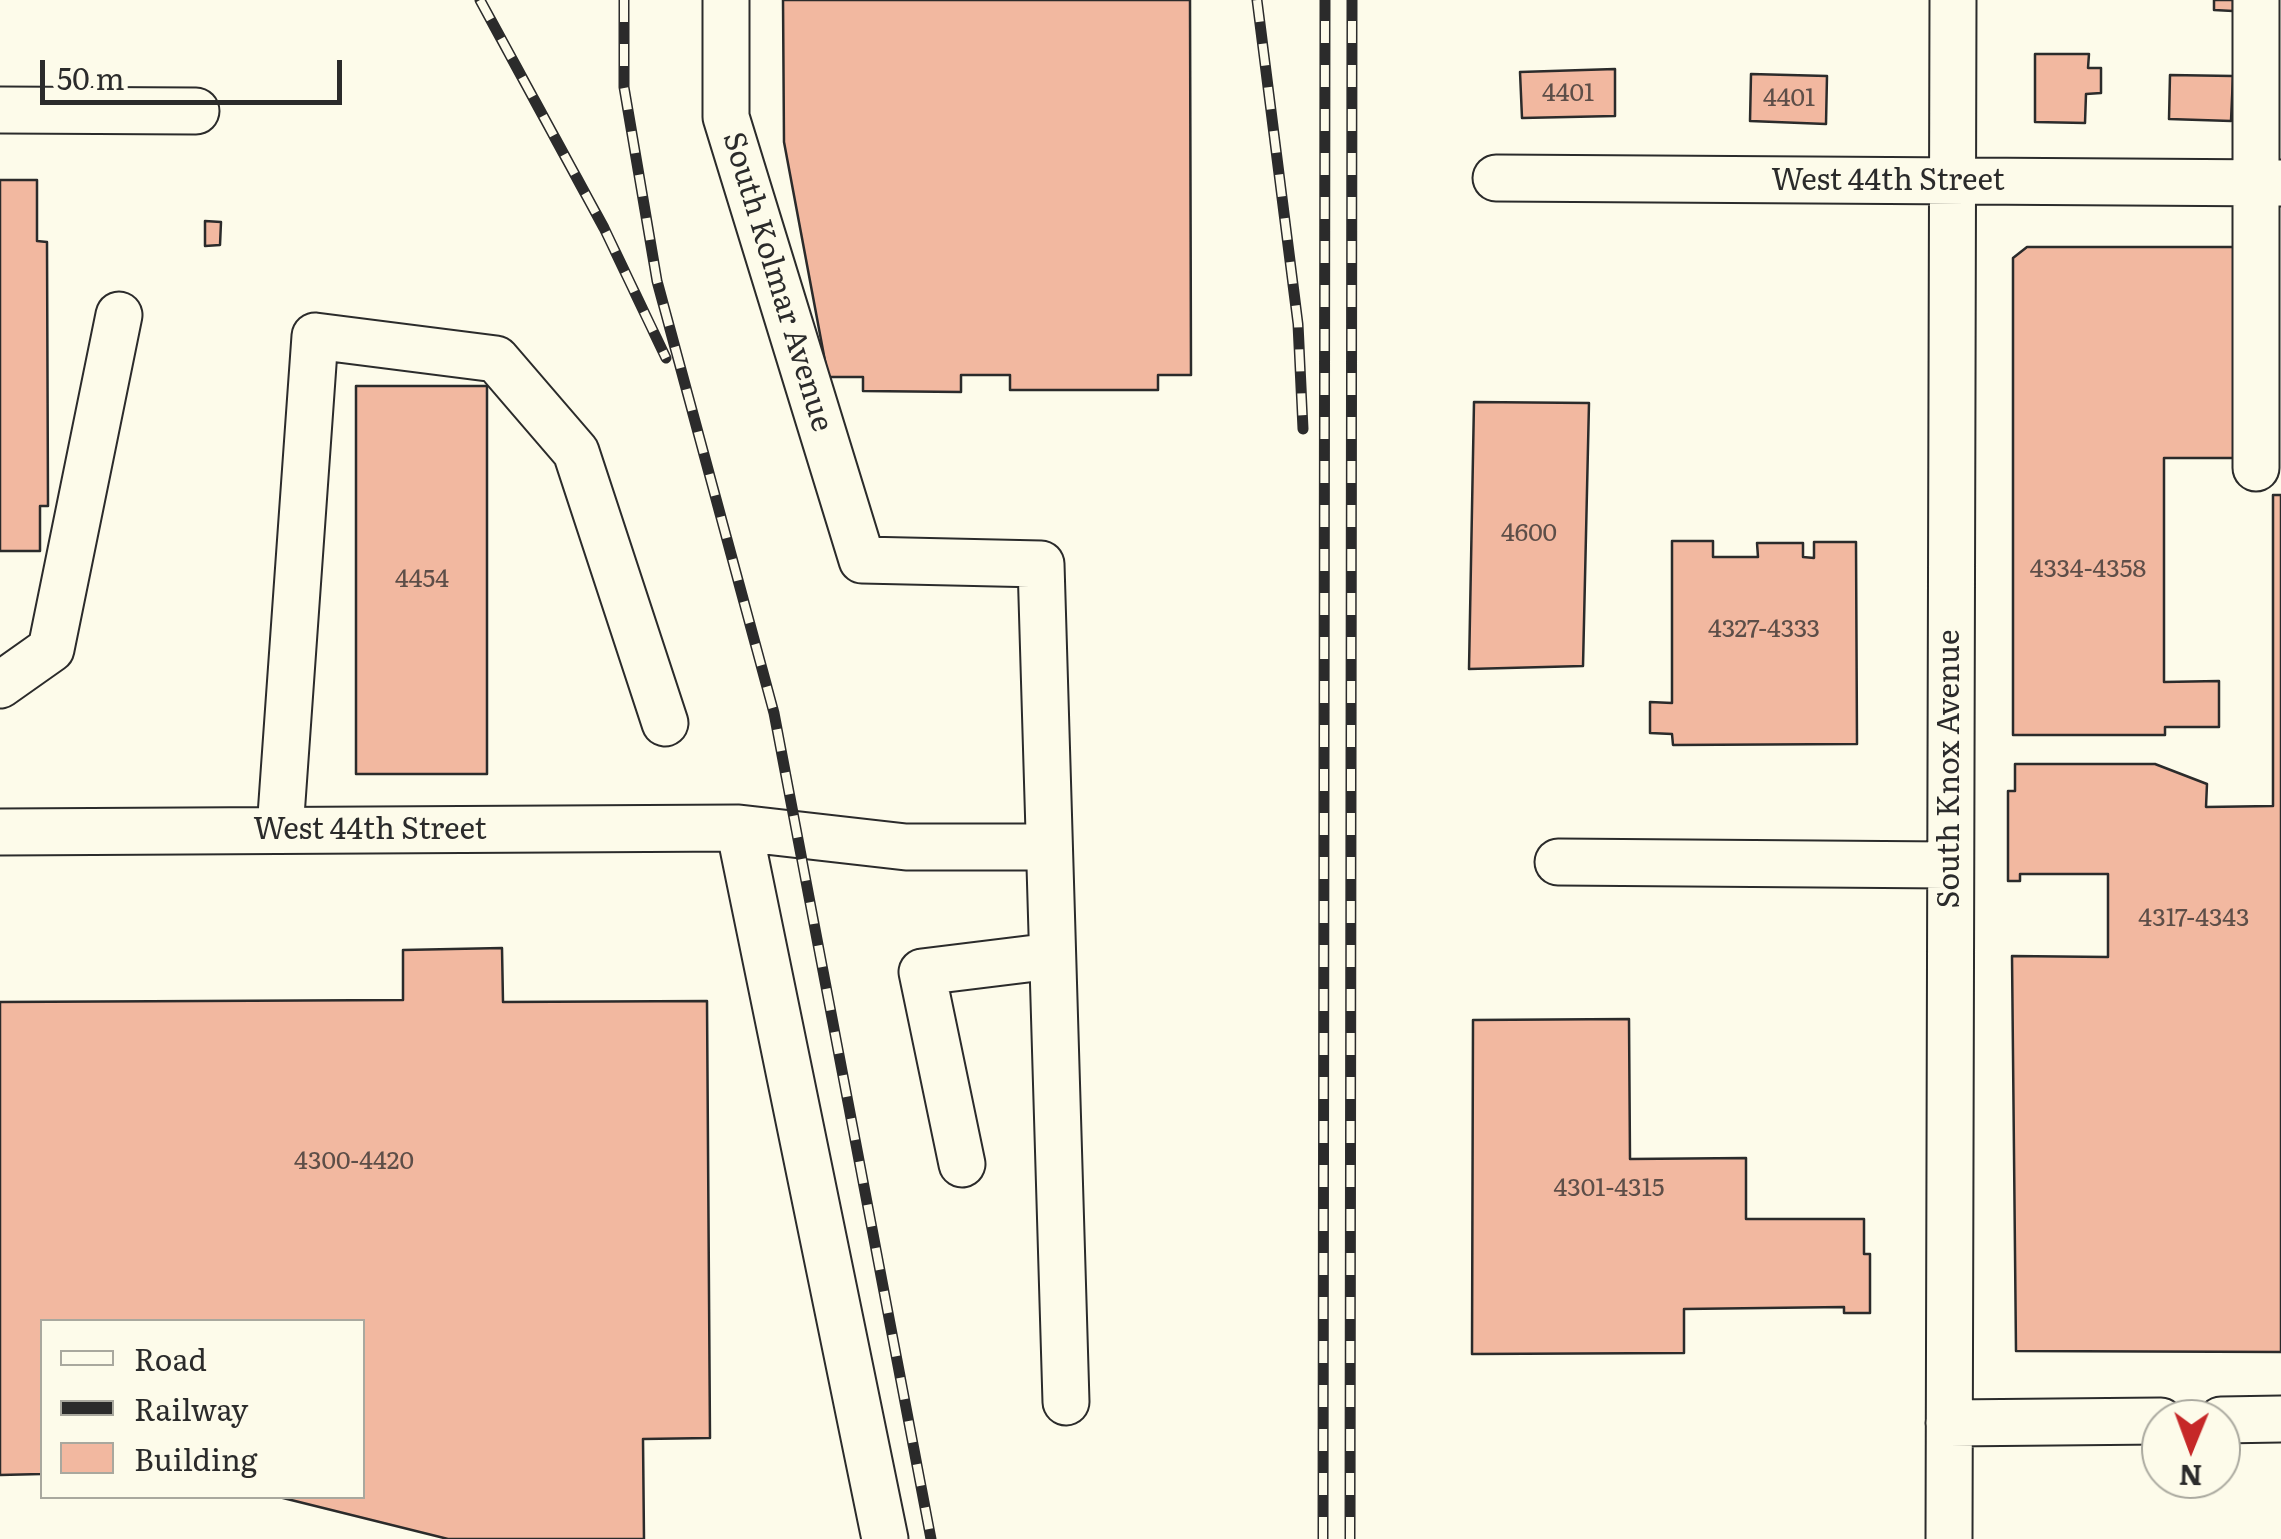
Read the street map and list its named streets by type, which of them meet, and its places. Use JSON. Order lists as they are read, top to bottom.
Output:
{
  "streets": {
    "street": ["West 44th Street", "South Kolmar Avenue", "South Knox Avenue"]
  },
  "crossings": [
    ["West 44th Street", "South Kolmar Avenue"],
    ["West 44th Street", "South Knox Avenue"]
  ],
  "house_numbers": [
    "4401",
    "4401",
    "4600",
    "4334-4358",
    "4454",
    "4327-4333",
    "4317-4343",
    "4300-4420",
    "4301-4315"
  ],
  "legend": ["Road", "Railway", "Building"],
  "scale_bar": "50 m",
  "north": "bottom"
}
